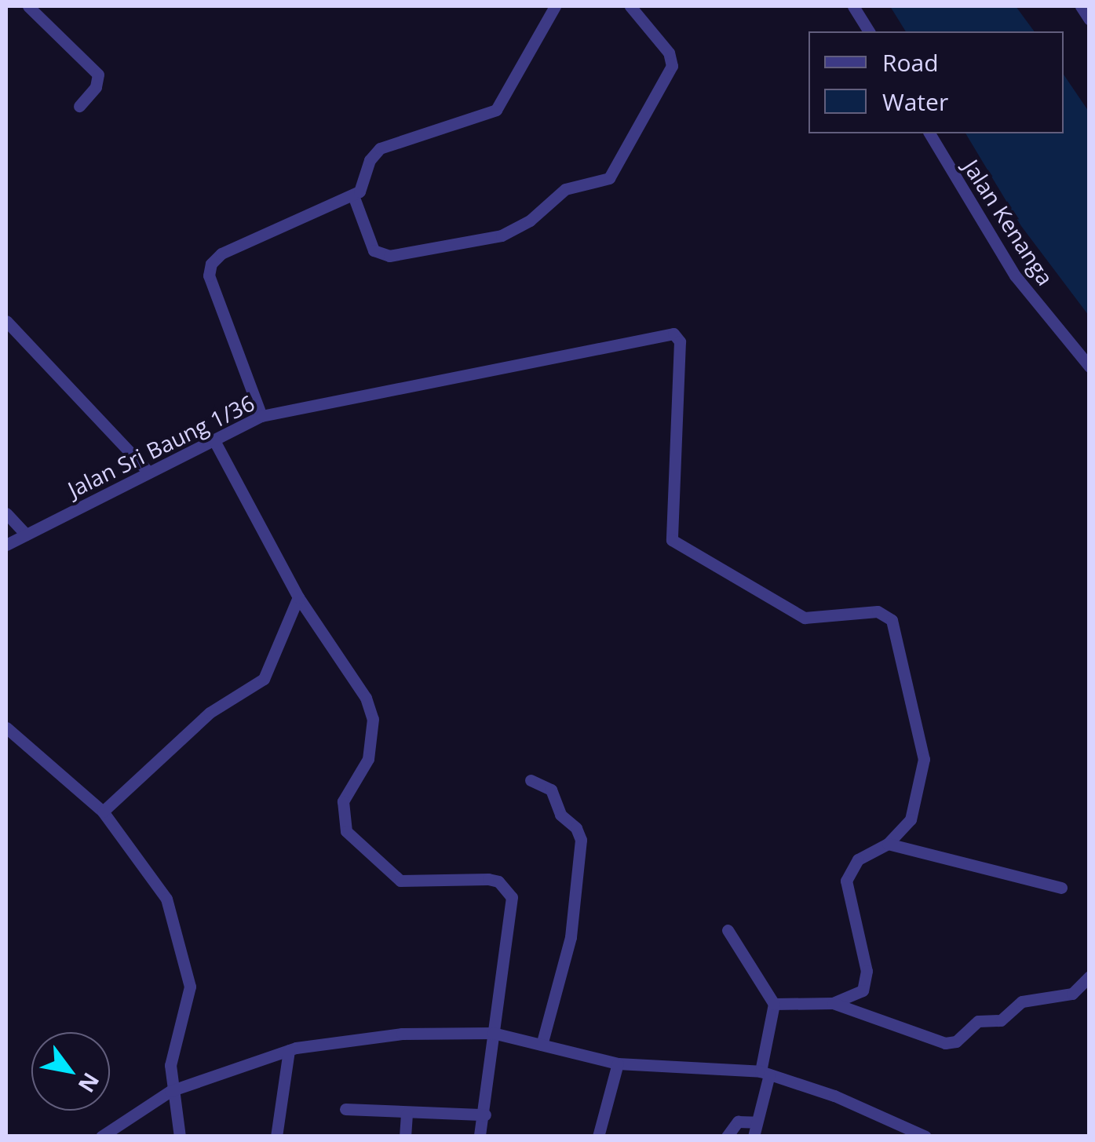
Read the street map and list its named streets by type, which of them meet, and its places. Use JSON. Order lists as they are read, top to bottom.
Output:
{
  "streets": {
    "street": ["Jalan Kenanga", "Jalan Sri Baung 1/36"]
  },
  "legend": ["Road", "Water"],
  "north": "bottom right"
}
